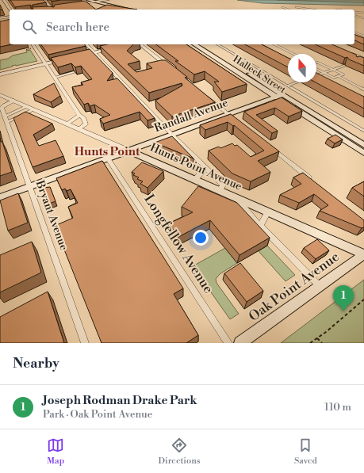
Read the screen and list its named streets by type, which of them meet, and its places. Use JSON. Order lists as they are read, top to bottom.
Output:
{
  "streets": {
    "main road": [
      "Halleck Street",
      "Randall Avenue",
      "Hunts Point Avenue",
      "Oak Point Avenue"
    ],
    "street": ["Bryant Avenue", "Longfellow Avenue"]
  },
  "crossings": [
    ["Halleck Street", "Randall Avenue"],
    ["Randall Avenue", "Hunts Point Avenue"],
    ["Randall Avenue", "Bryant Avenue"],
    ["Randall Avenue", "Longfellow Avenue"],
    ["Hunts Point Avenue", "Oak Point Avenue"]
  ],
  "districts": ["Hunts Point"],
  "north": "top",
  "page": {
    "search": "Search here",
    "pins": "1",
    "heading": "Nearby",
    "list": [
      {
        "mark": "1",
        "name": "Joseph Rodman Drake Park",
        "note": "Park · Oak Point Avenue",
        "value": "110 m"
      }
    ],
    "nav": ["Map", "Directions", "Saved"]
  }
}
